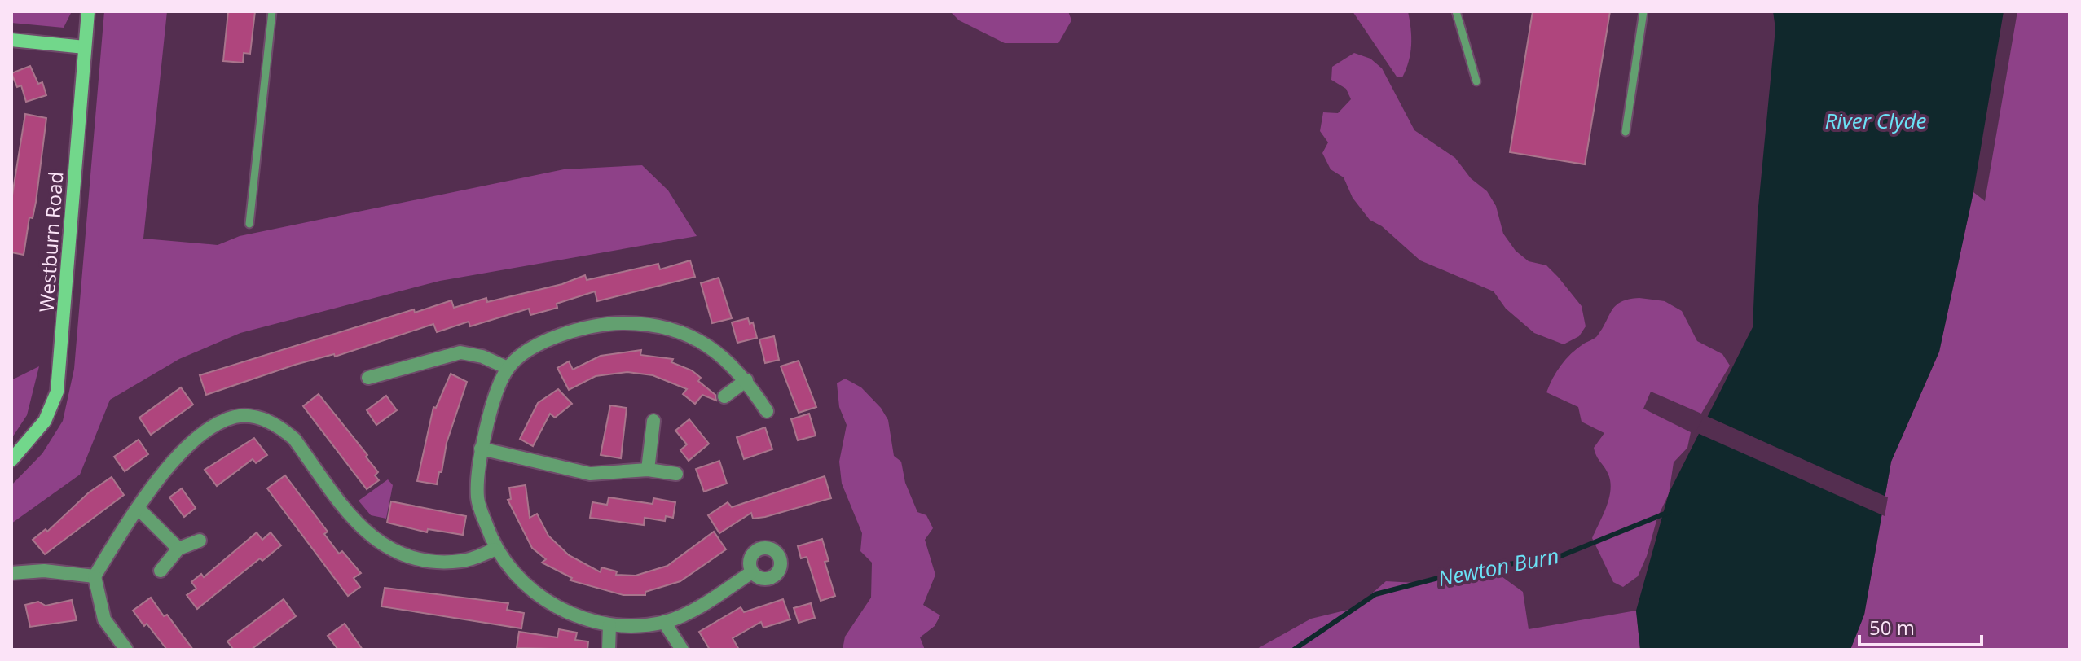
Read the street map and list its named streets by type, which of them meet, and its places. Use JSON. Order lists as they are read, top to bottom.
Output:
{
  "streets": {
    "street": ["Westburn Road"]
  },
  "water": ["River Clyde", "Newton Burn"],
  "scale_bar": "50 m"
}
